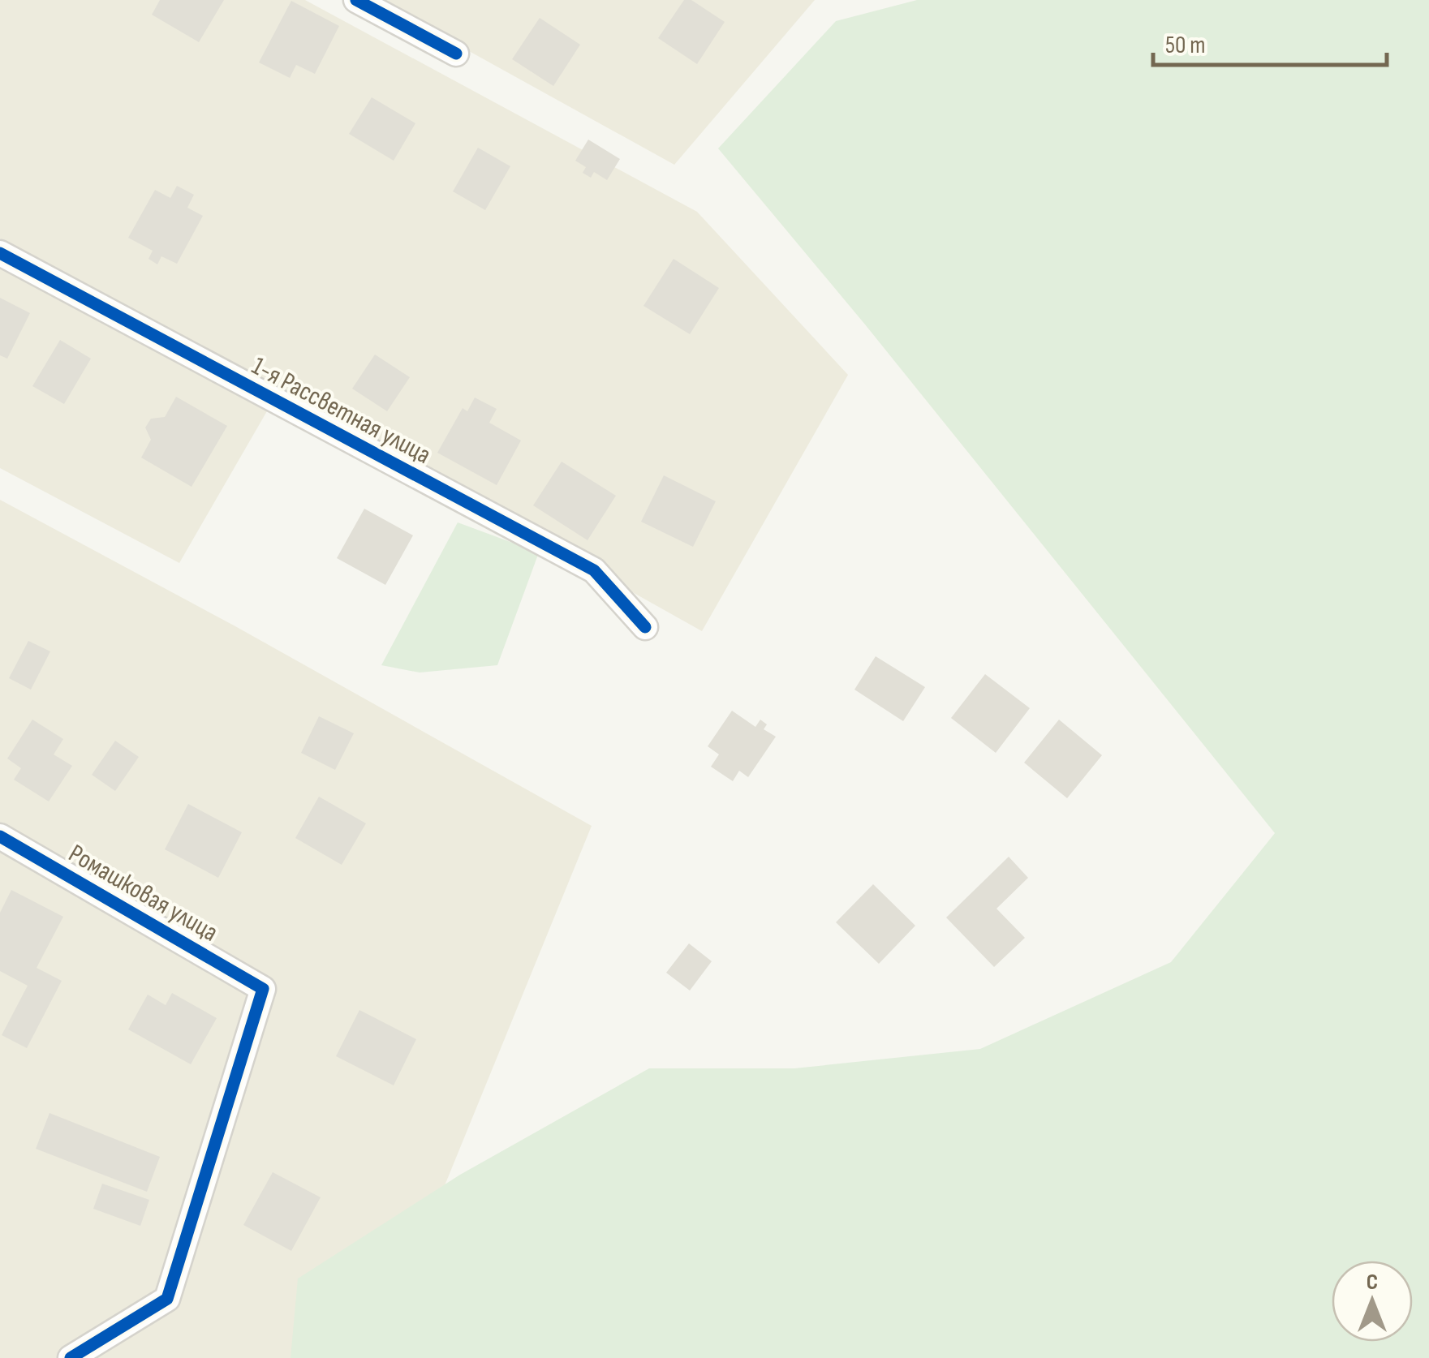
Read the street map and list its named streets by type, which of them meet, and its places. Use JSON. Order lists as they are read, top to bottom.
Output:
{
  "streets": {
    "street": ["1-я Рассветная улица", "Ромашковая улица"]
  },
  "scale_bar": "50 m",
  "north": "top"
}
